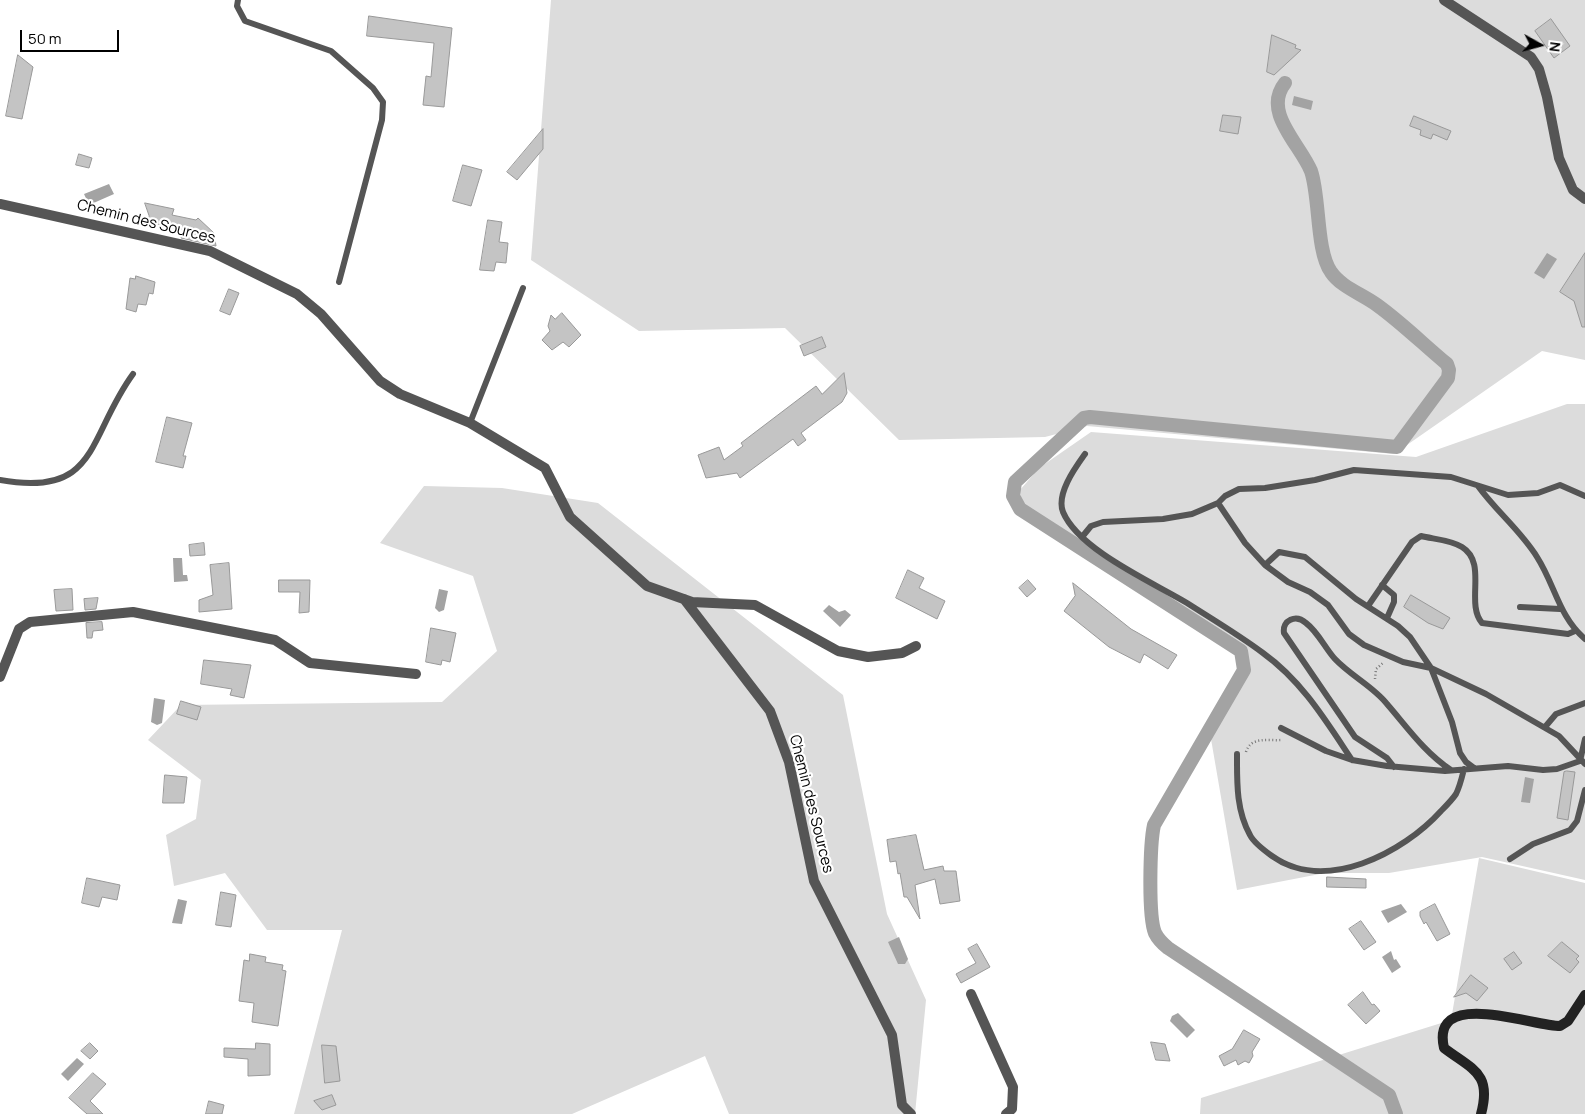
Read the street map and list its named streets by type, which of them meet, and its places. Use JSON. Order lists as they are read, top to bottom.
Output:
{
  "streets": {
    "street": ["Chemin des Sources"]
  },
  "scale_bar": "50 m",
  "north": "right"
}
